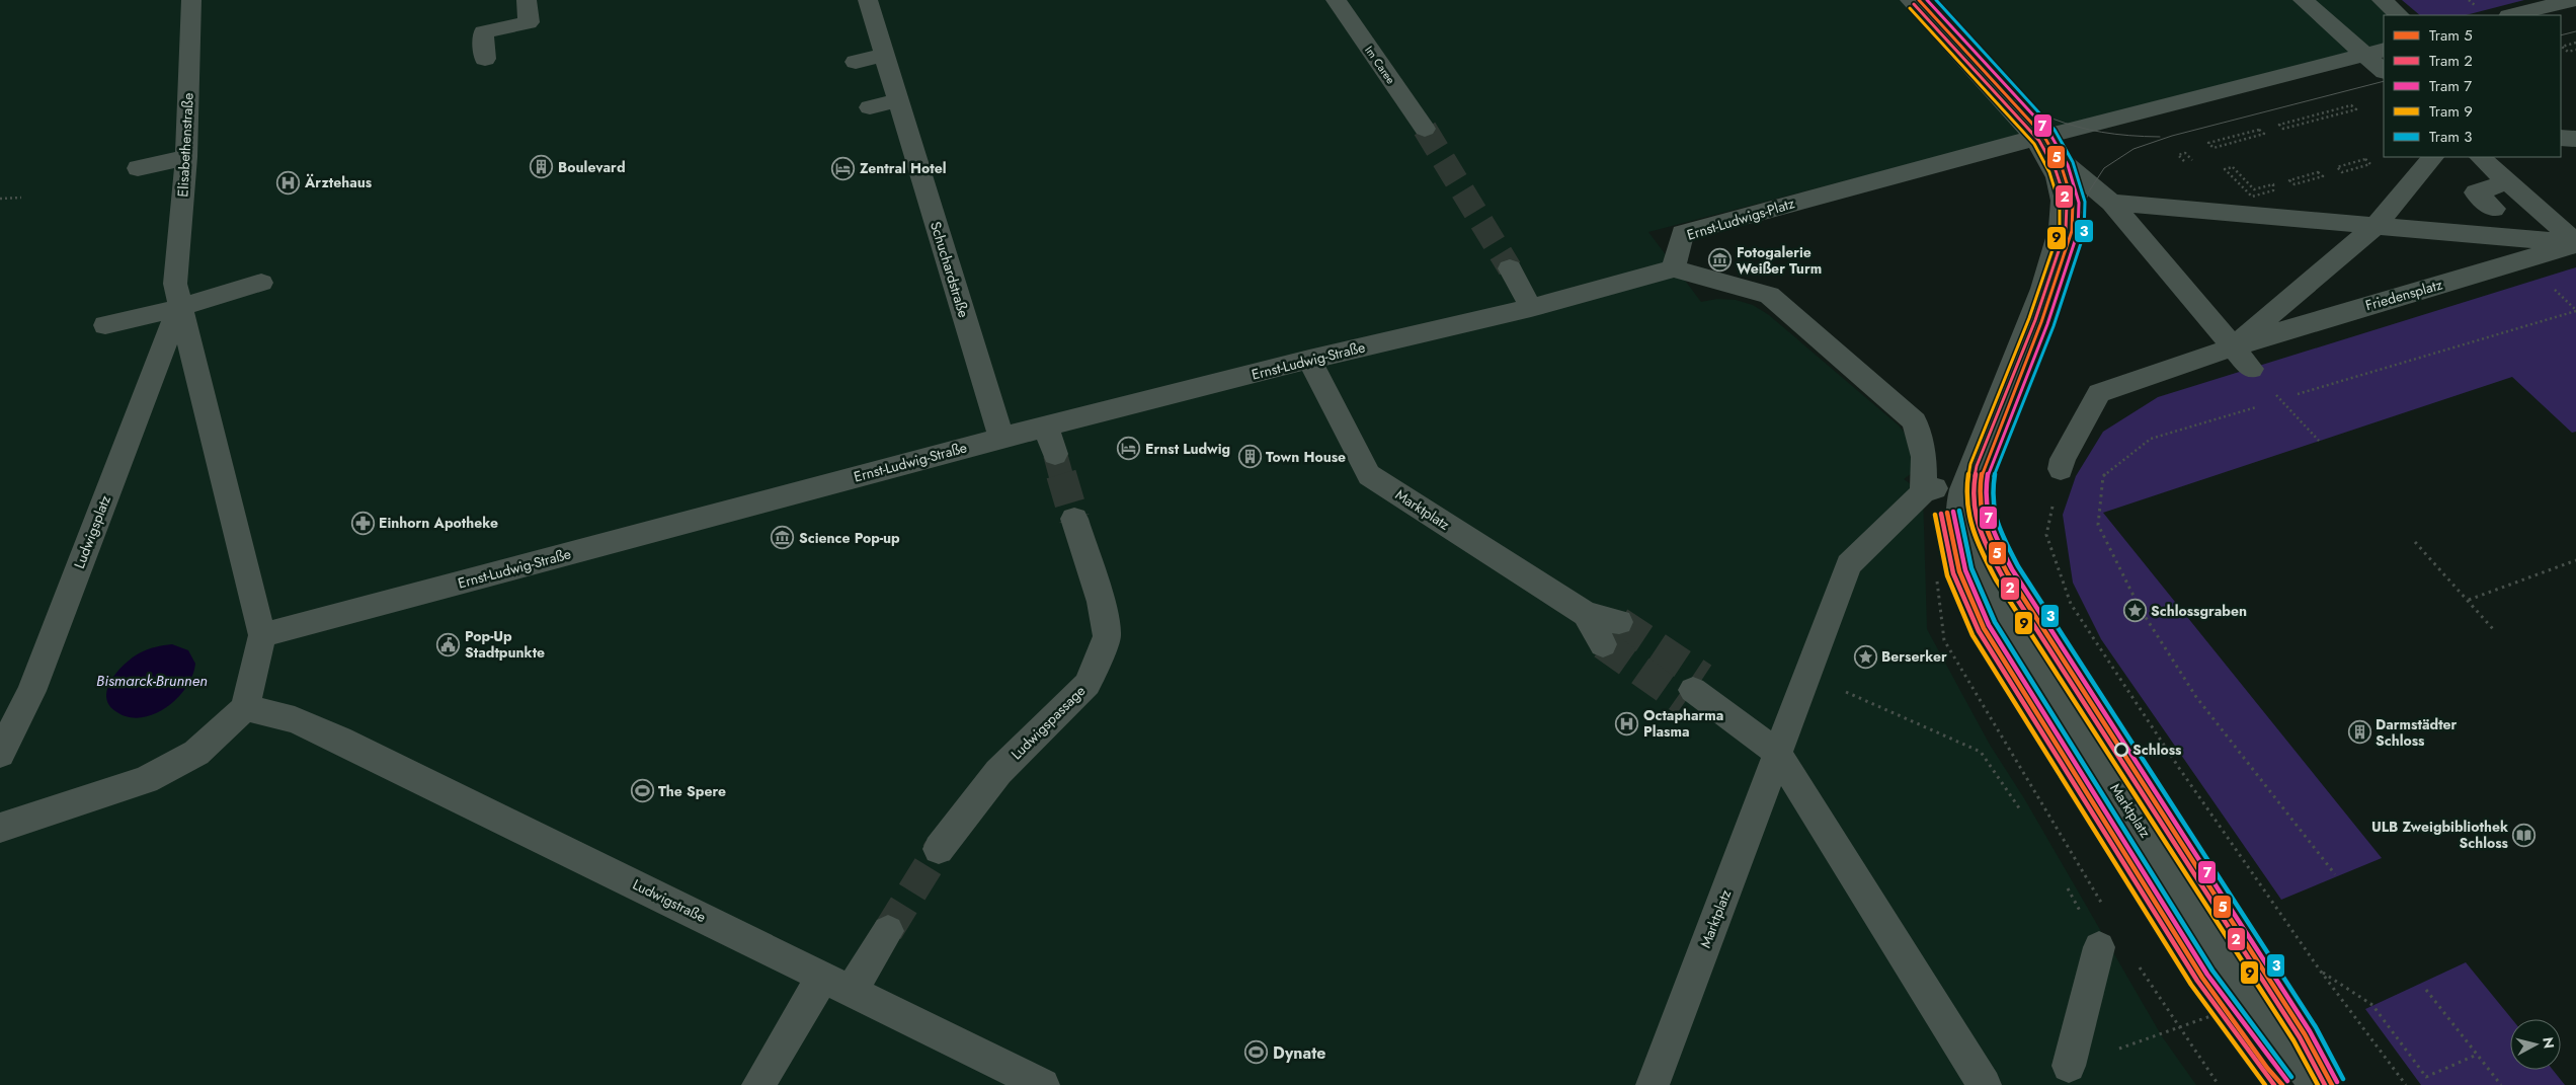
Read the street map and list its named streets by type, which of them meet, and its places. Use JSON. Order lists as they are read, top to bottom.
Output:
{
  "streets": {
    "street": [
      "Im Caree",
      "Elisabethenstraße",
      "Ernst-Ludwigs-Platz",
      "Schuchardstraße",
      "Friedensplatz",
      "Ernst-Ludwig-Straße",
      "Marktplatz",
      "Ludwigsplatz",
      "Ludwigspassage",
      "Ludwigstraße"
    ]
  },
  "crossings": [
    ["Elisabethenstraße", "Ludwigsplatz"],
    ["Ernst-Ludwigs-Platz", "Ernst-Ludwig-Straße"],
    ["Ernst-Ludwigs-Platz", "Marktplatz"],
    ["Schuchardstraße", "Ernst-Ludwig-Straße"],
    ["Ernst-Ludwig-Straße", "Marktplatz"]
  ],
  "water": ["Bismarck-Brunnen"],
  "places": {
    "building": ["Boulevard", "Town House", "Darmstädter Schloss"],
    "hotel": ["Zentral Hotel", "Ernst Ludwig"],
    "hospital": ["Ärztehaus", "Octapharma Plasma"],
    "museum": ["Fotogalerie Weißer Turm", "Science Pop-up"],
    "pharmacy": ["Einhorn Apotheke"],
    "place": ["Schlossgraben", "Berserker"],
    "public building": ["Pop-Up Stadtpunkte"],
    "other": ["Schloss"],
    "sports": ["The Spere", "Dynate"],
    "library": ["ULB Zweigbibliothek Schloss"]
  },
  "lines": [
    "tram line 5",
    "tram line 7",
    "tram line 3",
    "tram line 2",
    "tram line 9"
  ],
  "legend": [
    "Tram 5",
    "Tram 2",
    "Tram 7",
    "Tram 9",
    "Tram 3"
  ],
  "north": "right"
}
